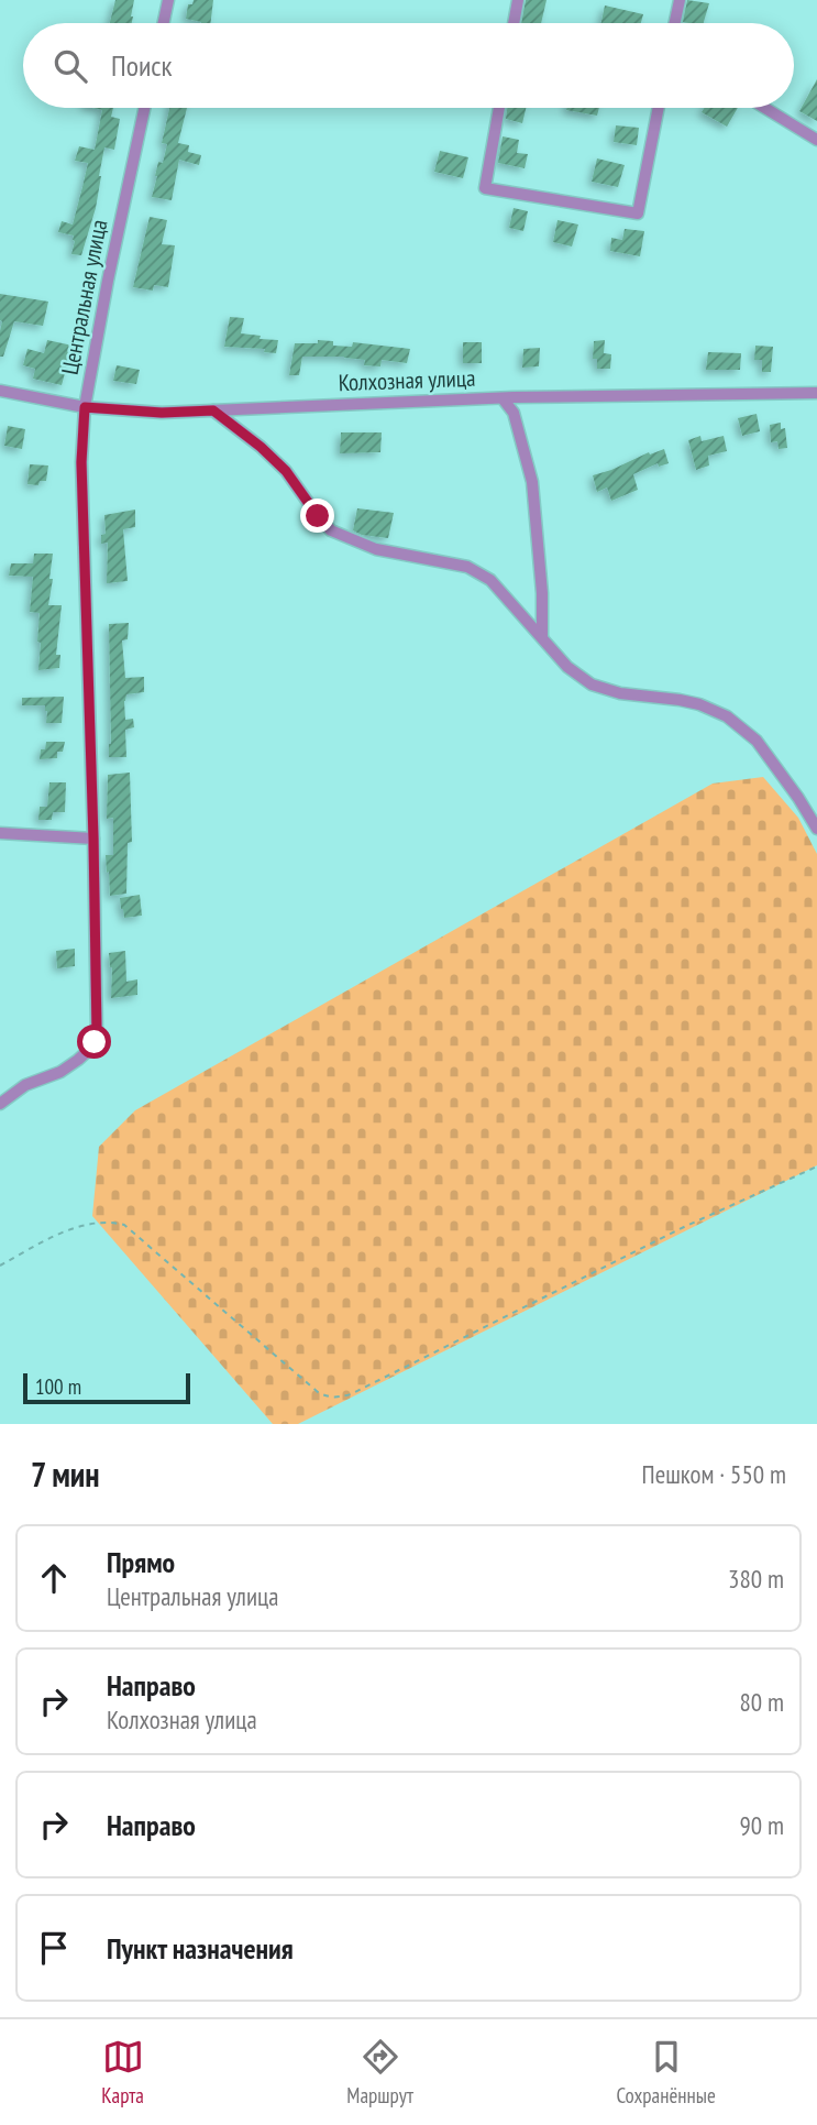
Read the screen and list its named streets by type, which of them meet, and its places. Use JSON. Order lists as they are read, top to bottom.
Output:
{
  "streets": {
    "street": ["Центральная улица", "Колхозная улица"]
  },
  "crossings": [
    ["Центральная улица", "Колхозная улица"]
  ],
  "scale_bar": "100 m",
  "page": {
    "search": "Поиск",
    "scale": "100 m",
    "heading": ["7 мин", "Пешком · 550 m"],
    "list": [
      ["Прямо", "Центральная улица", "380 m"],
      ["Направо", "Колхозная улица", "80 m"],
      ["Направо", "90 m"],
      "Пункт назначения"
    ],
    "nav": ["Карта", "Маршрут", "Сохранённые"]
  }
}
